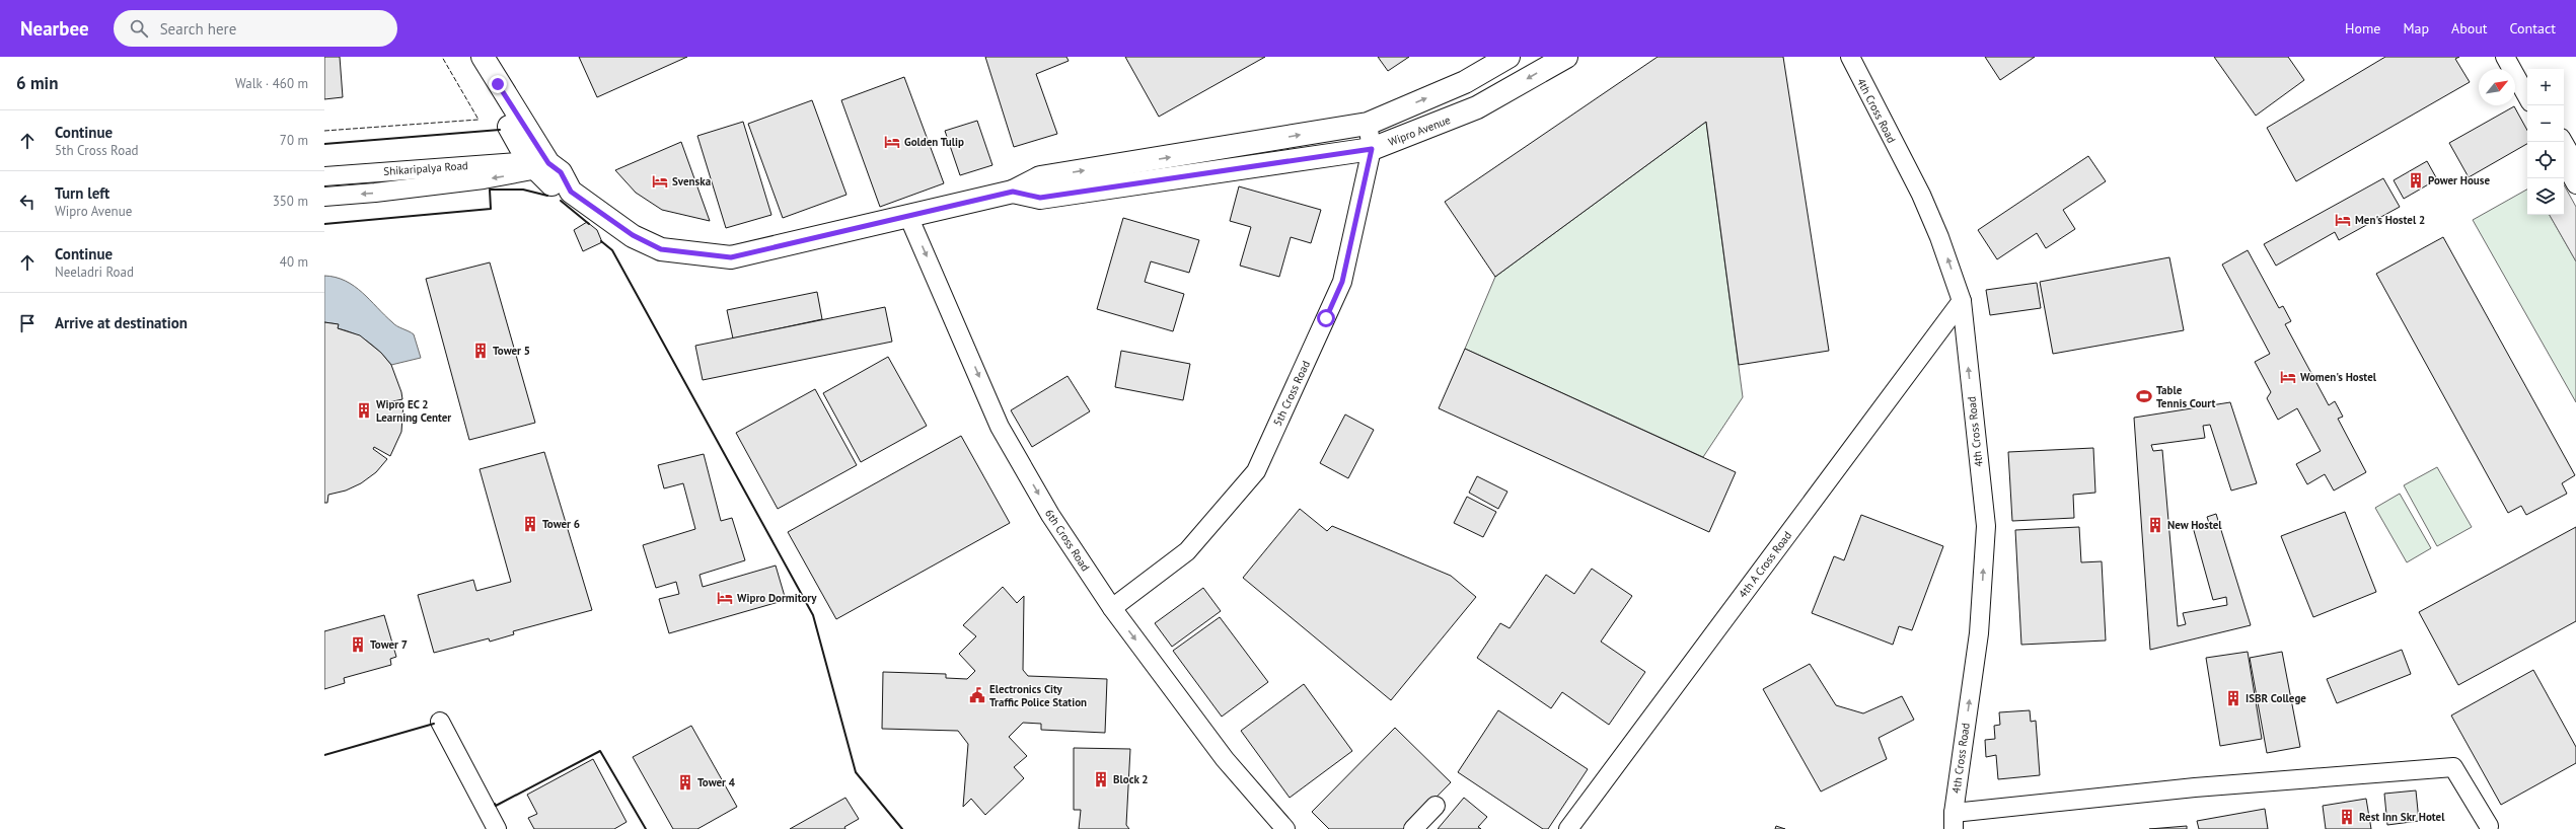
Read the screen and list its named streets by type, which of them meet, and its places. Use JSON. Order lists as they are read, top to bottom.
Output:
{
  "streets": {
    "main road": ["Wipro Avenue"],
    "street": [
      "4th Cross Road",
      "Shikaripalya Road",
      "5th Cross Road",
      "6th Cross Road",
      "4th A Cross Road"
    ]
  },
  "crossings": [
    ["4th Cross Road", "4th A Cross Road"],
    ["Wipro Avenue", "Shikaripalya Road"],
    ["Wipro Avenue", "5th Cross Road"],
    ["Wipro Avenue", "6th Cross Road"],
    ["5th Cross Road", "6th Cross Road"]
  ],
  "one_way": ["4th Cross Road", "6th Cross Road"],
  "places": {
    "hotel": [
      "Golden Tulip",
      "Svenska",
      "Men's Hostel 2",
      "Women's Hostel",
      "Wipro Dormitory"
    ],
    "building": [
      "Power House",
      "Tower 5",
      "Wipro EC 2 Learning Center",
      "Tower 6",
      "New Hostel",
      "Tower 7",
      "ISBR College",
      "Block 2",
      "Tower 4",
      "Rest Inn Skr Hotel"
    ],
    "sports": ["Table Tennis Court"],
    "public building": ["Electronics City Traffic Police Station"]
  },
  "north": "top right",
  "page": {
    "header": "Nearbee",
    "search": "Search here",
    "nav": [
      "Home",
      "Map",
      "About",
      "Contact"
    ],
    "heading": ["6 min", "Walk · 460 m"],
    "map_buttons": ["+", "−"],
    "list": [
      ["Continue", "5th Cross Road", "70 m"],
      ["Turn left", "Wipro Avenue", "350 m"],
      ["Continue", "Neeladri Road", "40 m"],
      "Arrive at destination"
    ]
  }
}
